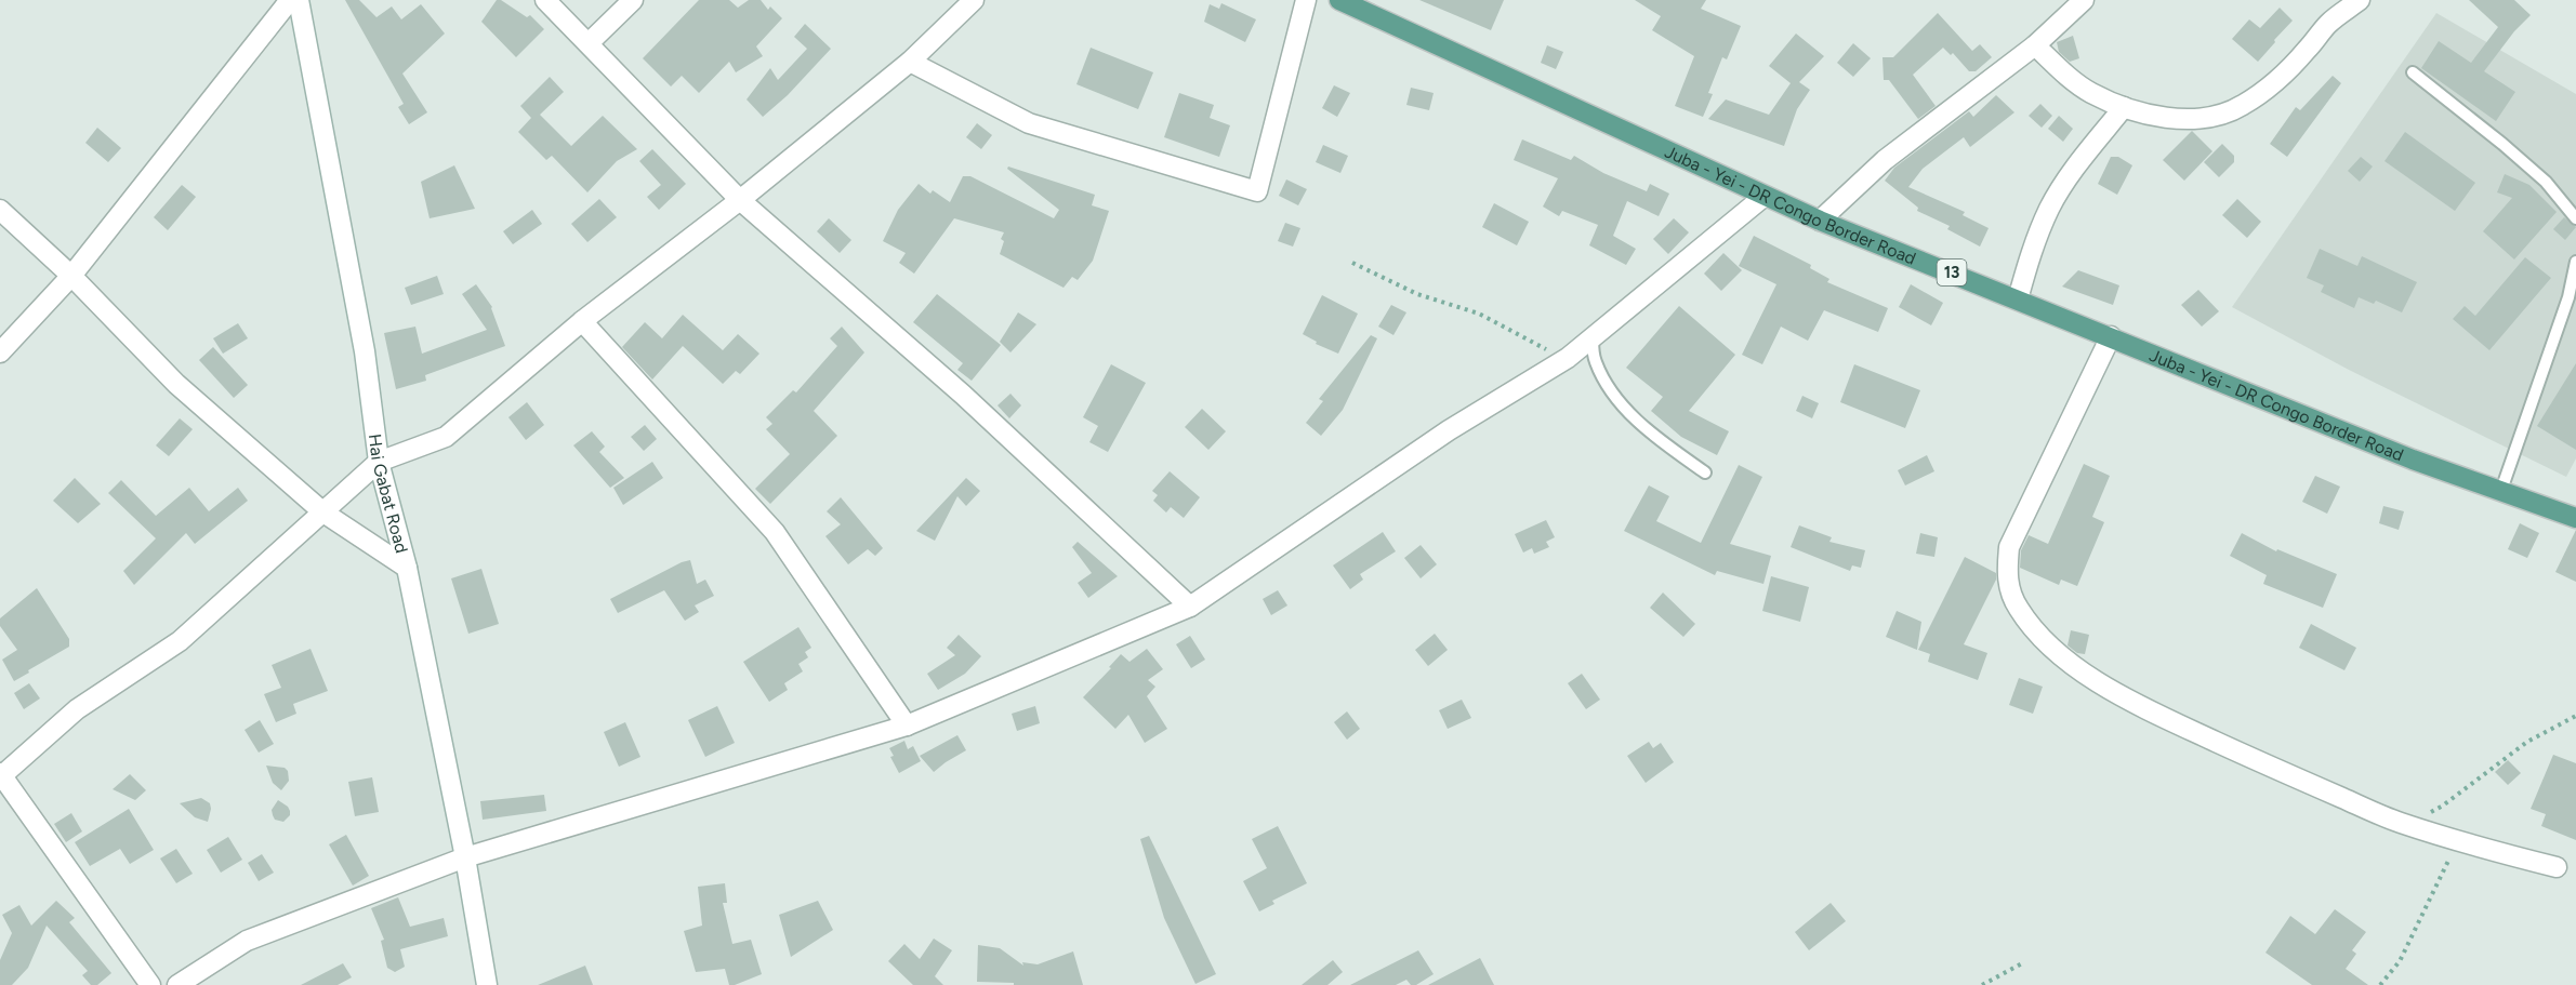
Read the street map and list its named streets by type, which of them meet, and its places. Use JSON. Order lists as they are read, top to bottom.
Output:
{
  "streets": {
    "main road": ["Juba - Yei - DR Congo Border Road", "13"],
    "street": ["Hai Gabat Road"]
  }
}
